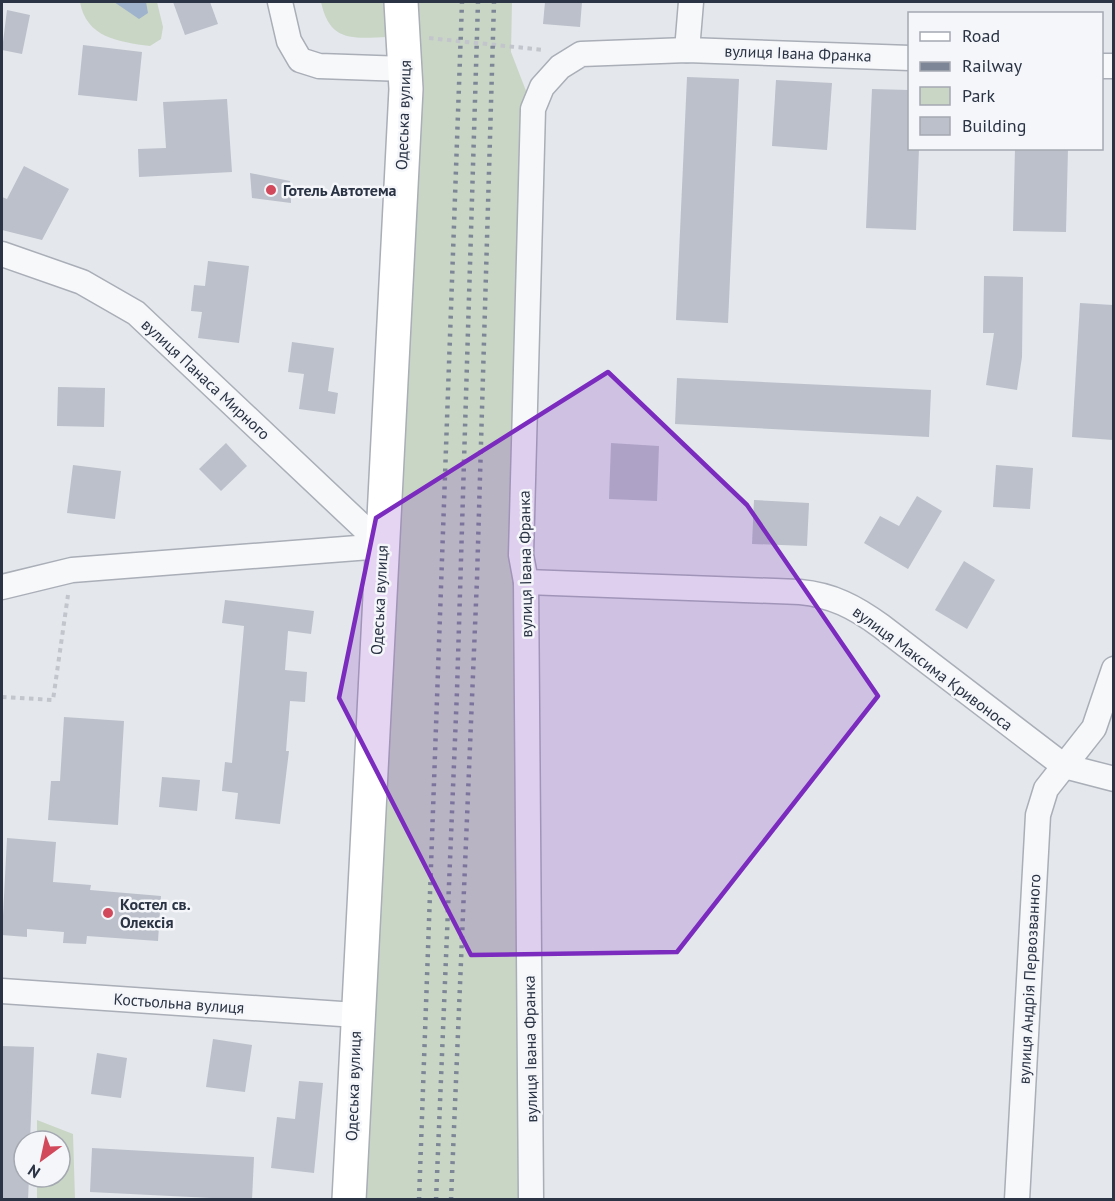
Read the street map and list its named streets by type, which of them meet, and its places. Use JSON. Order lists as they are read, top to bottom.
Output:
{
  "streets": {
    "main road": ["Одеська вулиця"],
    "street": [
      "вулиця Івана Франка",
      "вулиця Панаса Мирного",
      "вулиця Максима Кривоноса",
      "вулиця Андрія Первозванного",
      "Костьольна вулиця"
    ]
  },
  "crossings": [
    ["вулиця Івана Франка", "вулиця Максима Кривоноса"],
    ["Одеська вулиця", "вулиця Панаса Мирного"],
    ["Одеська вулиця", "Костьольна вулиця"],
    ["вулиця Максима Кривоноса", "вулиця Андрія Первозванного"]
  ],
  "places": ["Готель Автотема", "Костел св. Олексія"],
  "legend": [
    "Road",
    "Railway",
    "Park",
    "Building"
  ],
  "north": "bottom left"
}
